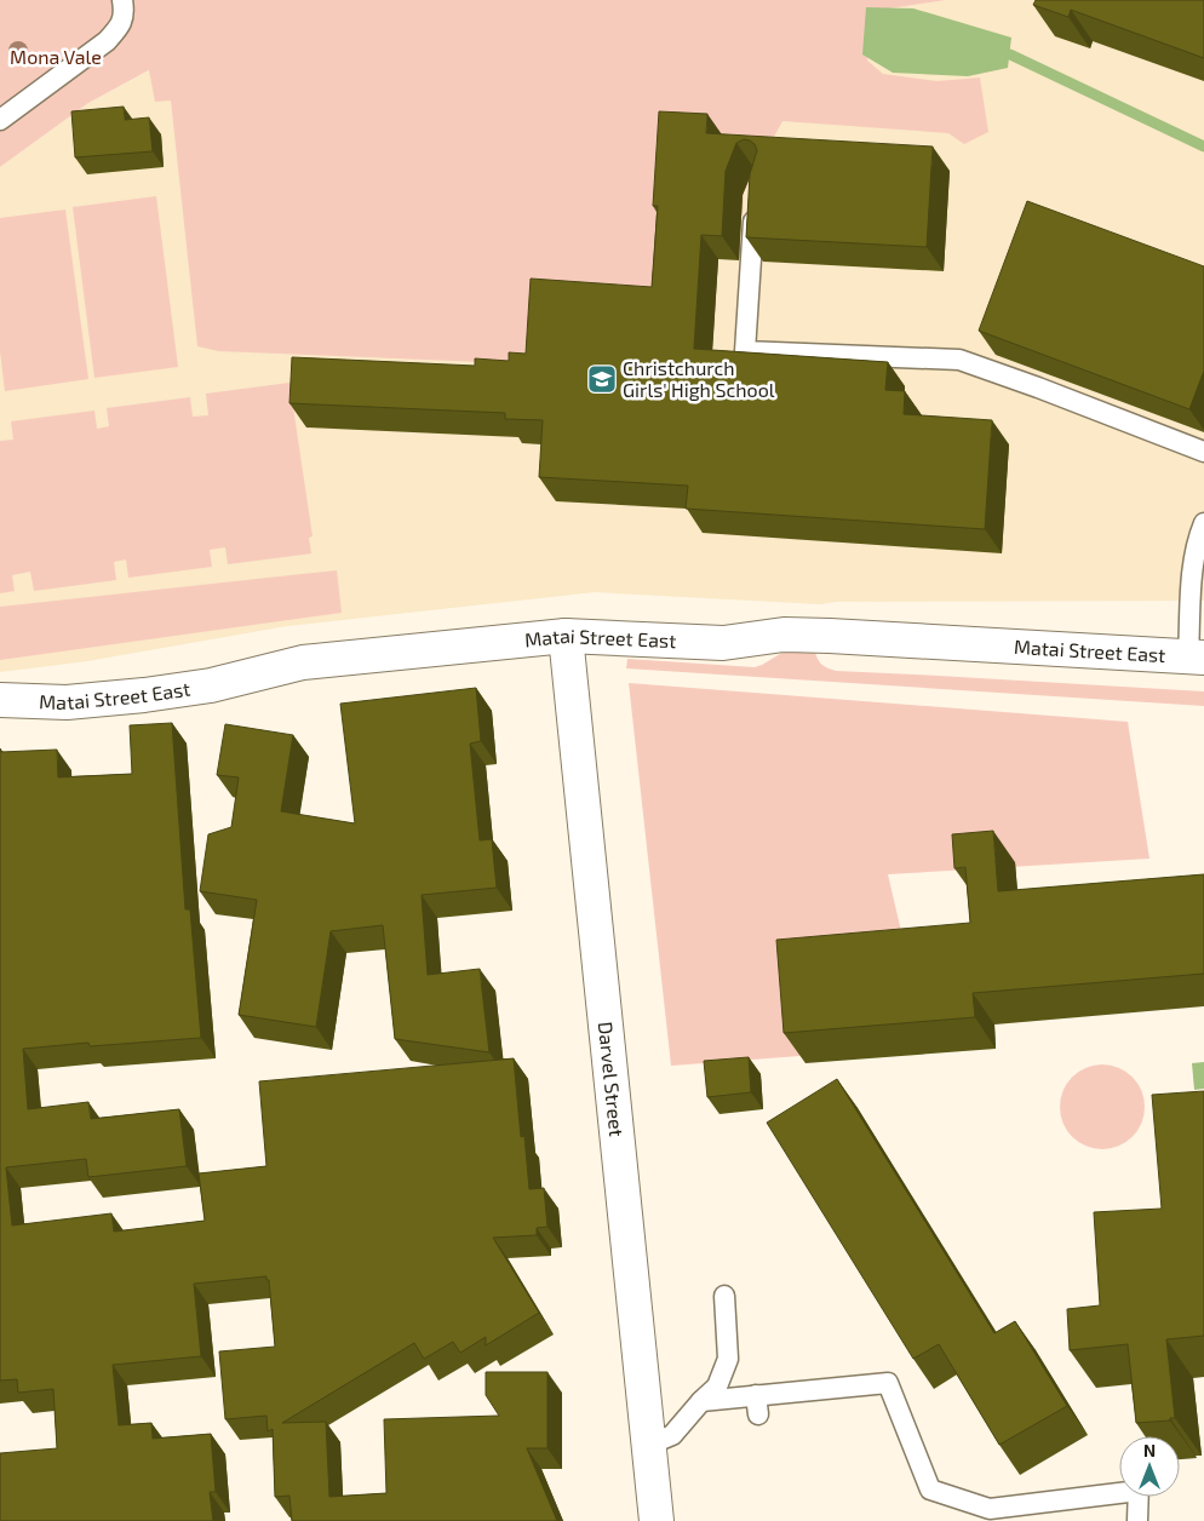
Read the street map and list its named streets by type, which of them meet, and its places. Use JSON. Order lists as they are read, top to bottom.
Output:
{
  "streets": {
    "street": ["Matai Street East", "Darvel Street"]
  },
  "crossings": [
    ["Matai Street East", "Darvel Street"]
  ],
  "parks": ["Mona Vale"],
  "places": {
    "school or university": ["Christchurch Girls' High School"]
  },
  "north": "top"
}
